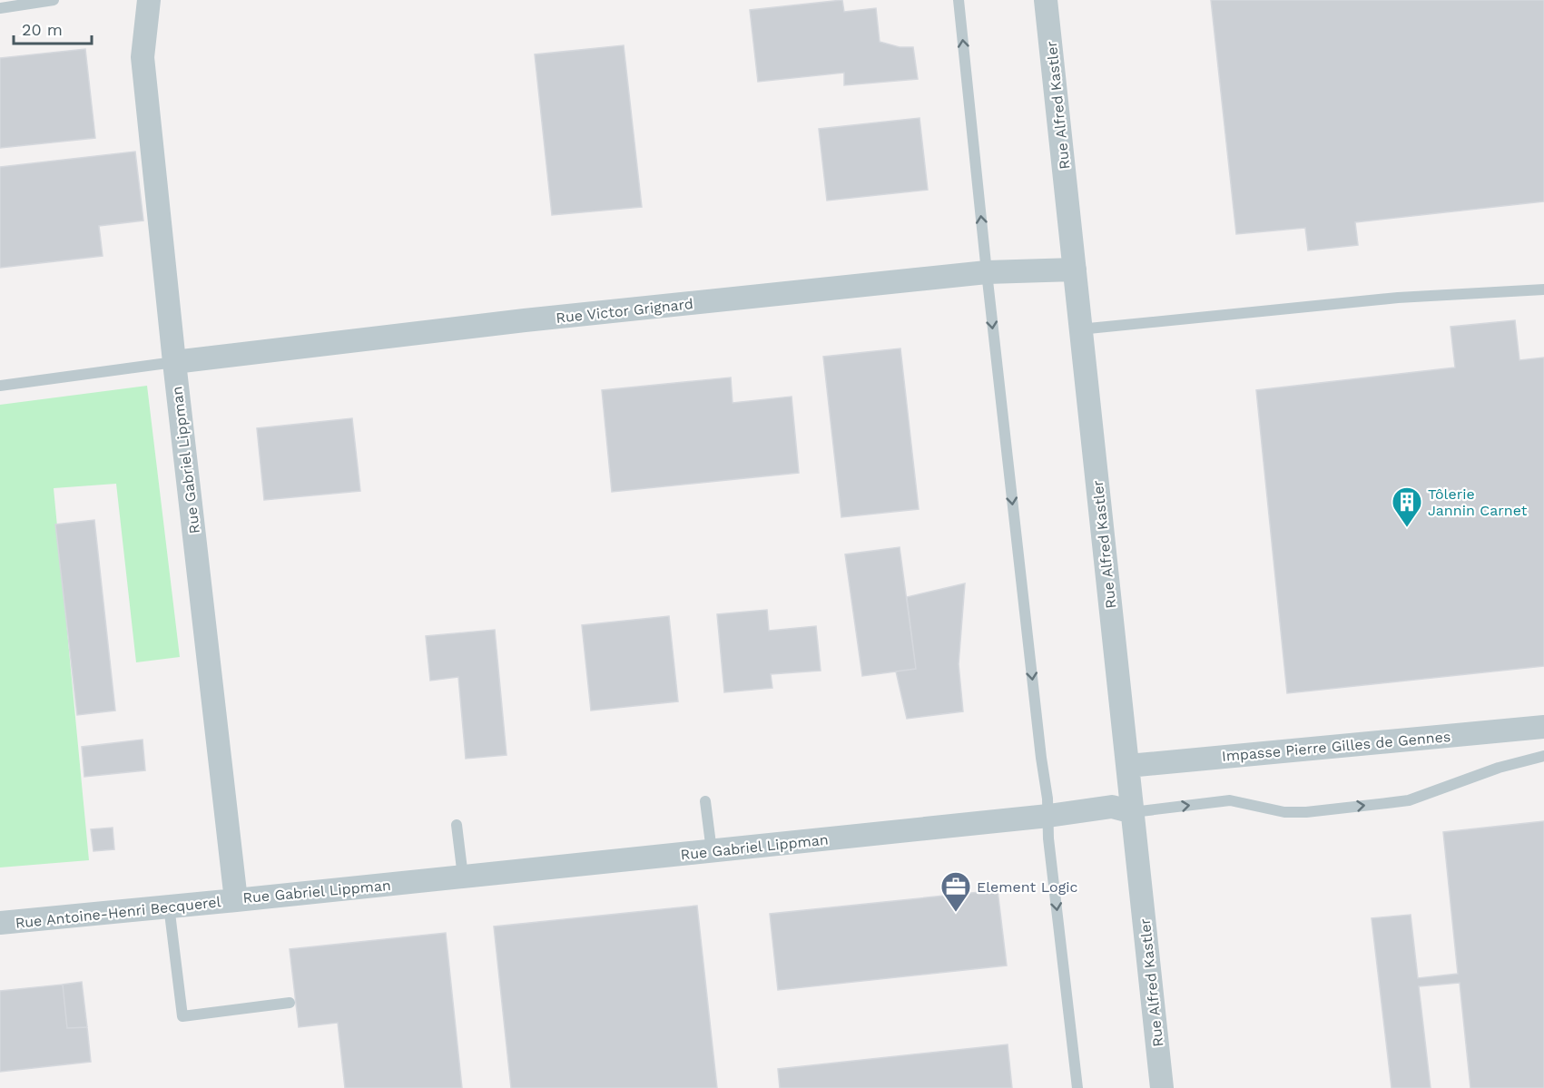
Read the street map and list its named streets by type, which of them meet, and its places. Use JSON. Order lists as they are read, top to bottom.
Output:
{
  "streets": {
    "street": [
      "Rue Alfred Kastler",
      "Rue Victor Grignard",
      "Rue Gabriel Lippman",
      "Impasse Pierre Gilles de Gennes",
      "Rue Antoine-Henri Becquerel"
    ]
  },
  "crossings": [
    ["Rue Alfred Kastler", "Rue Victor Grignard"],
    ["Rue Alfred Kastler", "Rue Gabriel Lippman"],
    ["Rue Alfred Kastler", "Impasse Pierre Gilles de Gennes"],
    ["Rue Victor Grignard", "Rue Gabriel Lippman"],
    ["Rue Gabriel Lippman", "Rue Antoine-Henri Becquerel"]
  ],
  "places": {
    "building": ["Tôlerie Jannin Carnet"],
    "office": ["Element Logic"]
  },
  "scale_bar": "20 m"
}
